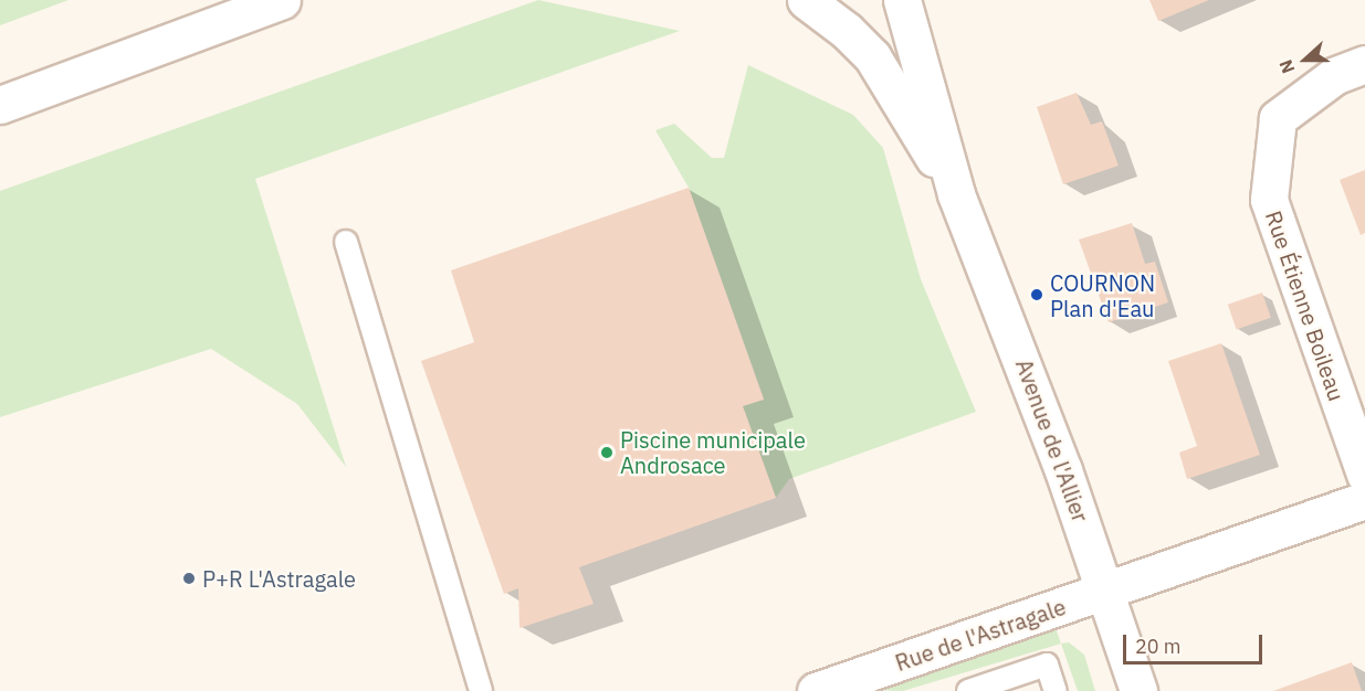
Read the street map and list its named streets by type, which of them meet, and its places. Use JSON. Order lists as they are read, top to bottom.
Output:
{
  "streets": {
    "street": ["Rue Étienne Boileau", "Avenue de l'Allier", "Rue de l'Astragale"]
  },
  "crossings": [
    ["Avenue de l'Allier", "Rue de l'Astragale"]
  ],
  "places": ["COURNON Plan d'Eau", "Piscine municipale Androsace", "P+R L'Astragale"],
  "scale_bar": "20 m",
  "north": "left"
}
